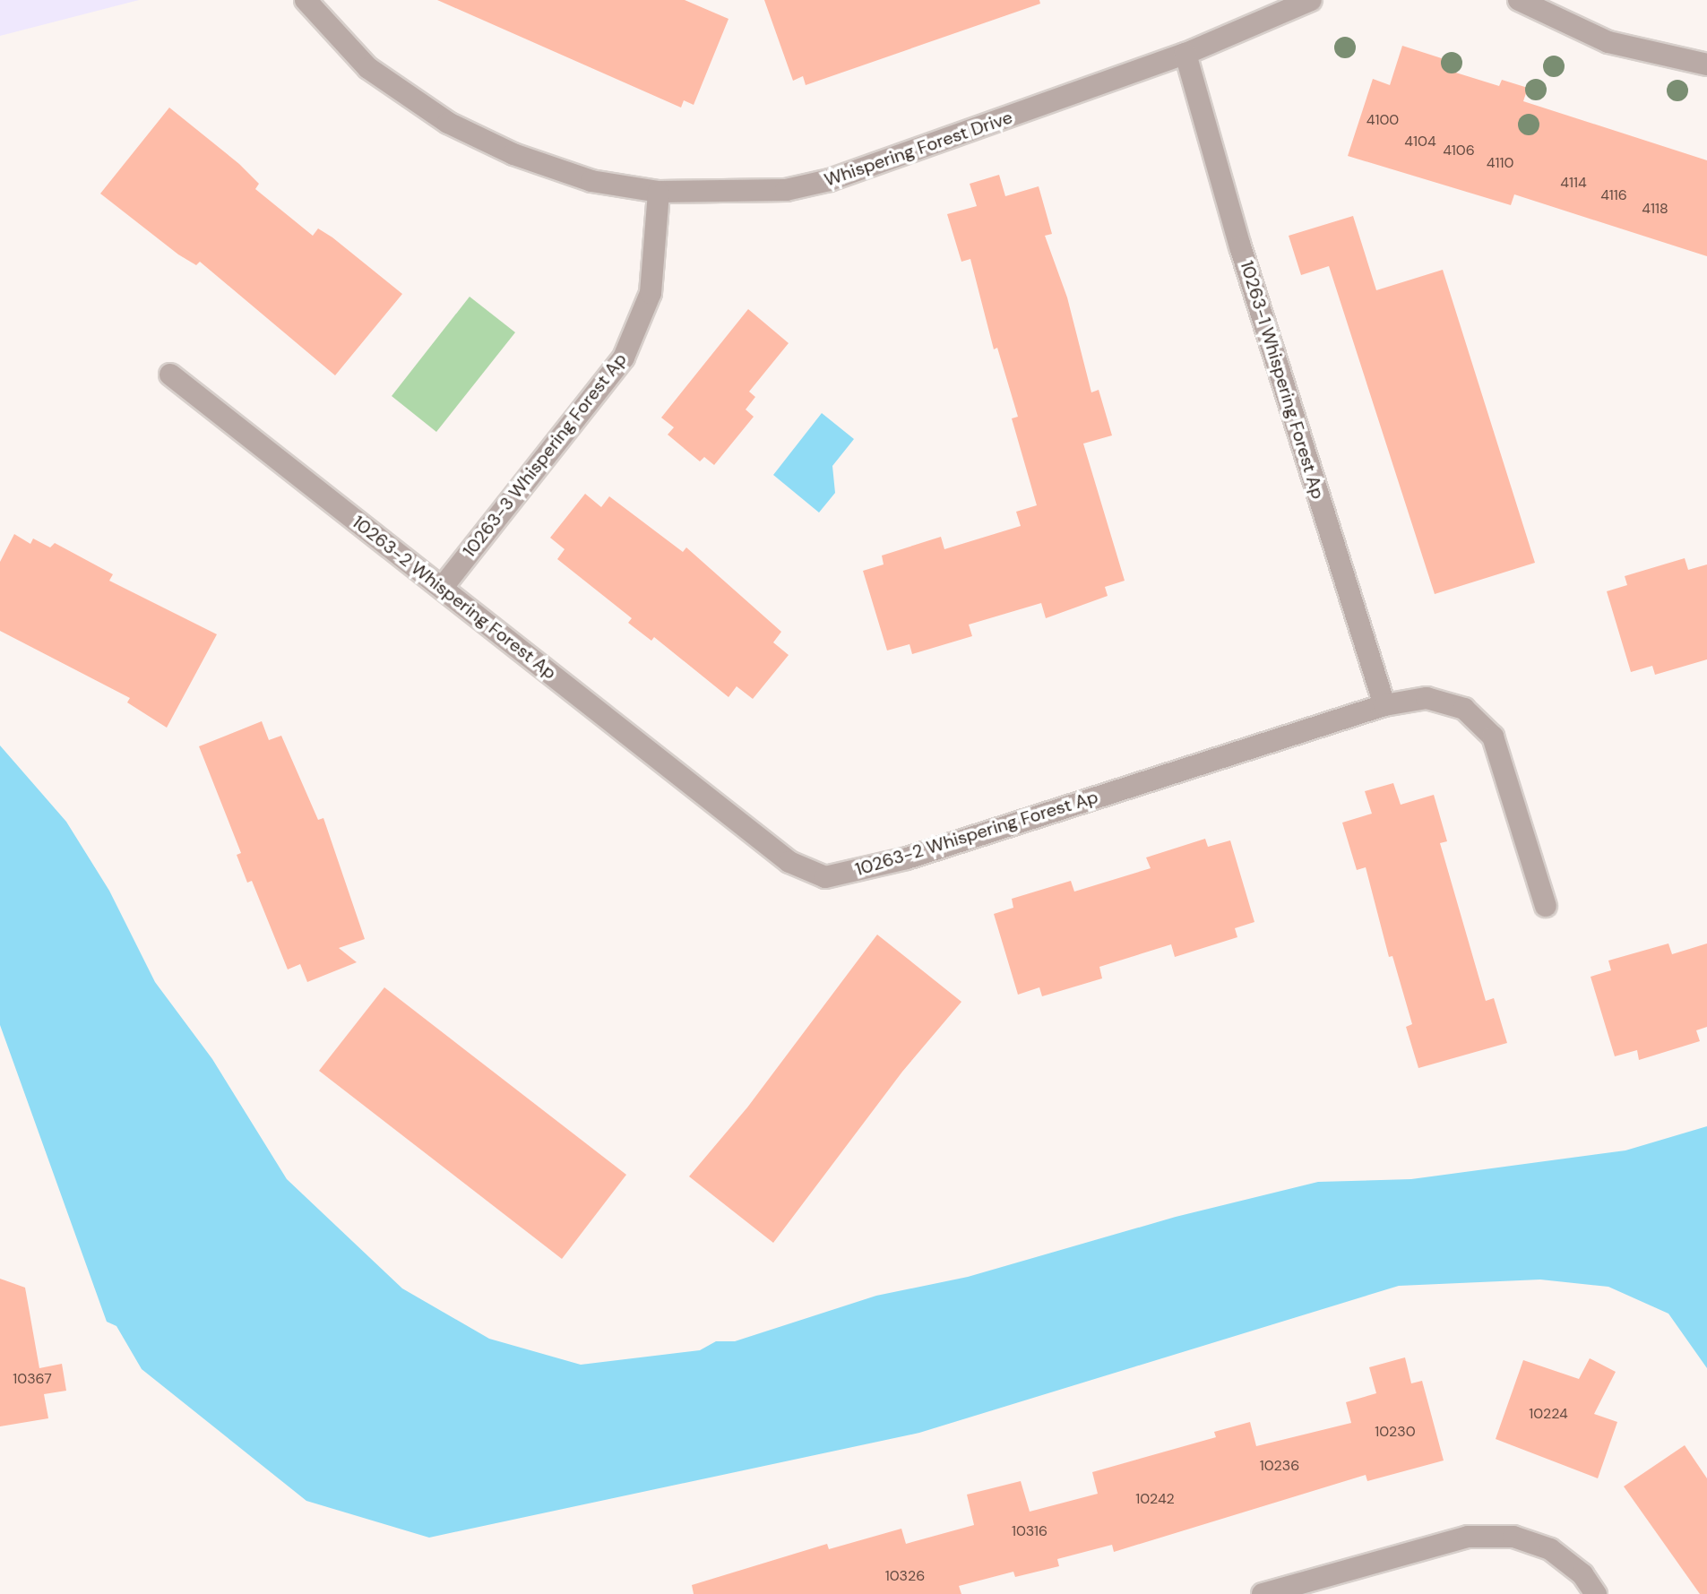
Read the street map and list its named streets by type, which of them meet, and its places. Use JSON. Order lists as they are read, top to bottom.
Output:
{
  "streets": {
    "street": [
      "Whispering Forest Drive",
      "10263-1 Whispering Forest Ap",
      "10263-3 Whispering Forest Ap",
      "10263-2 Whispering Forest Ap"
    ]
  },
  "crossings": [
    ["Whispering Forest Drive", "10263-1 Whispering Forest Ap"],
    ["Whispering Forest Drive", "10263-3 Whispering Forest Ap"],
    ["10263-1 Whispering Forest Ap", "10263-2 Whispering Forest Ap"],
    ["10263-3 Whispering Forest Ap", "10263-2 Whispering Forest Ap"]
  ],
  "house_numbers": [
    "4100",
    "4104",
    "4106",
    "4110",
    "4114",
    "4116",
    "4118",
    "10367",
    "10224",
    "10230",
    "10236",
    "10242",
    "10316",
    "10326"
  ]
}
